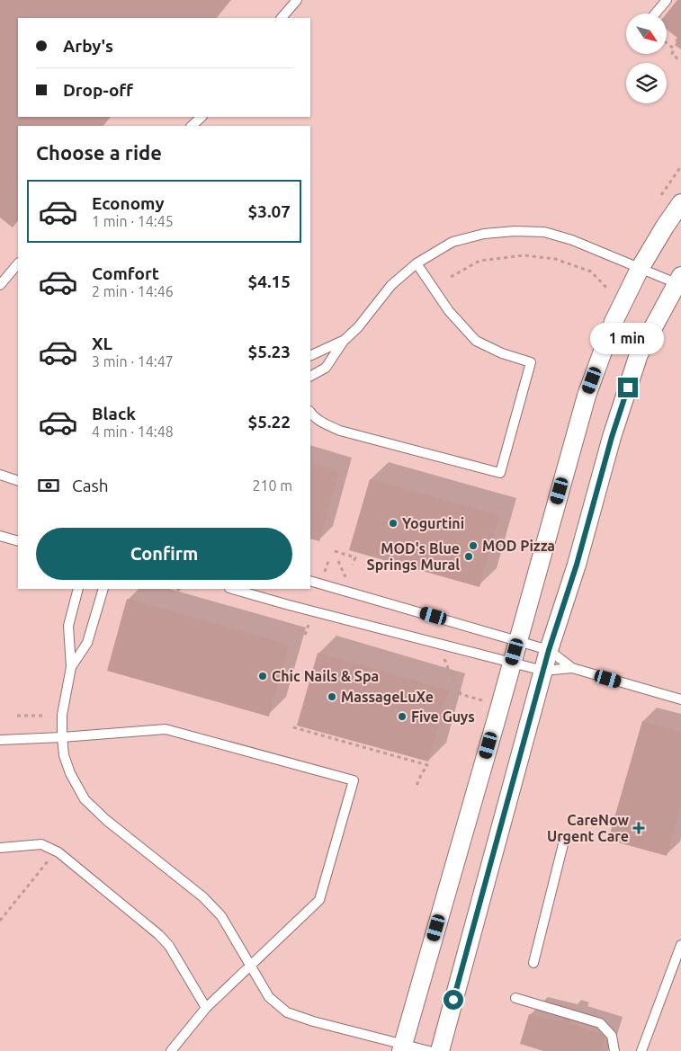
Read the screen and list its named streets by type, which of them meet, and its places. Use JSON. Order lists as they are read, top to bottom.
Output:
{
  "places": {
    "other": [
      "Yogurtini",
      "MOD Pizza",
      "MOD's Blue Springs Mural",
      "Chic Nails & Spa",
      "MassageLuXe",
      "Five Guys"
    ],
    "health": ["CareNow Urgent Care"]
  },
  "north": "bottom right",
  "page": {
    "banner": ["Arby's", "Drop-off"],
    "heading": "Choose a ride",
    "list": [
      {
        "name": "Economy",
        "note": "1 min · 14:45",
        "value": "$3.07"
      },
      {
        "name": "Comfort",
        "note": "2 min · 14:46",
        "value": "$4.15"
      },
      {
        "name": "XL",
        "note": "3 min · 14:47",
        "value": "$5.23"
      },
      {
        "name": "Black",
        "note": "4 min · 14:48",
        "value": "$5.22"
      }
    ],
    "bubble": "1 min",
    "pay": ["Cash", "210 m"],
    "buttons": "Confirm"
  }
}
